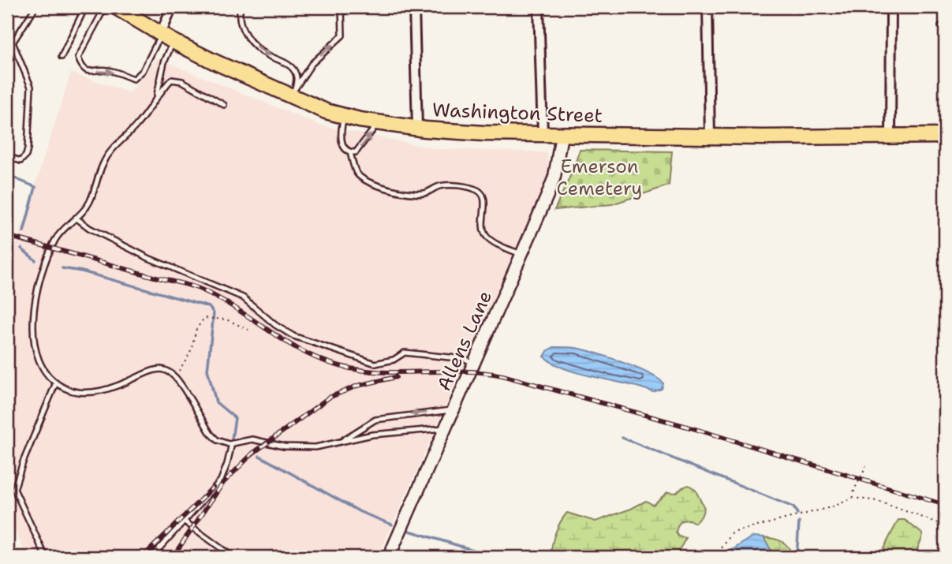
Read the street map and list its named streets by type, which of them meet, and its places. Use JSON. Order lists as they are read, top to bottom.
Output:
{
  "streets": {
    "main road": ["Washington Street"],
    "street": ["Allens Lane"]
  },
  "crossings": [
    ["Washington Street", "Allens Lane"]
  ],
  "parks": ["Emerson Cemetery"]
}
